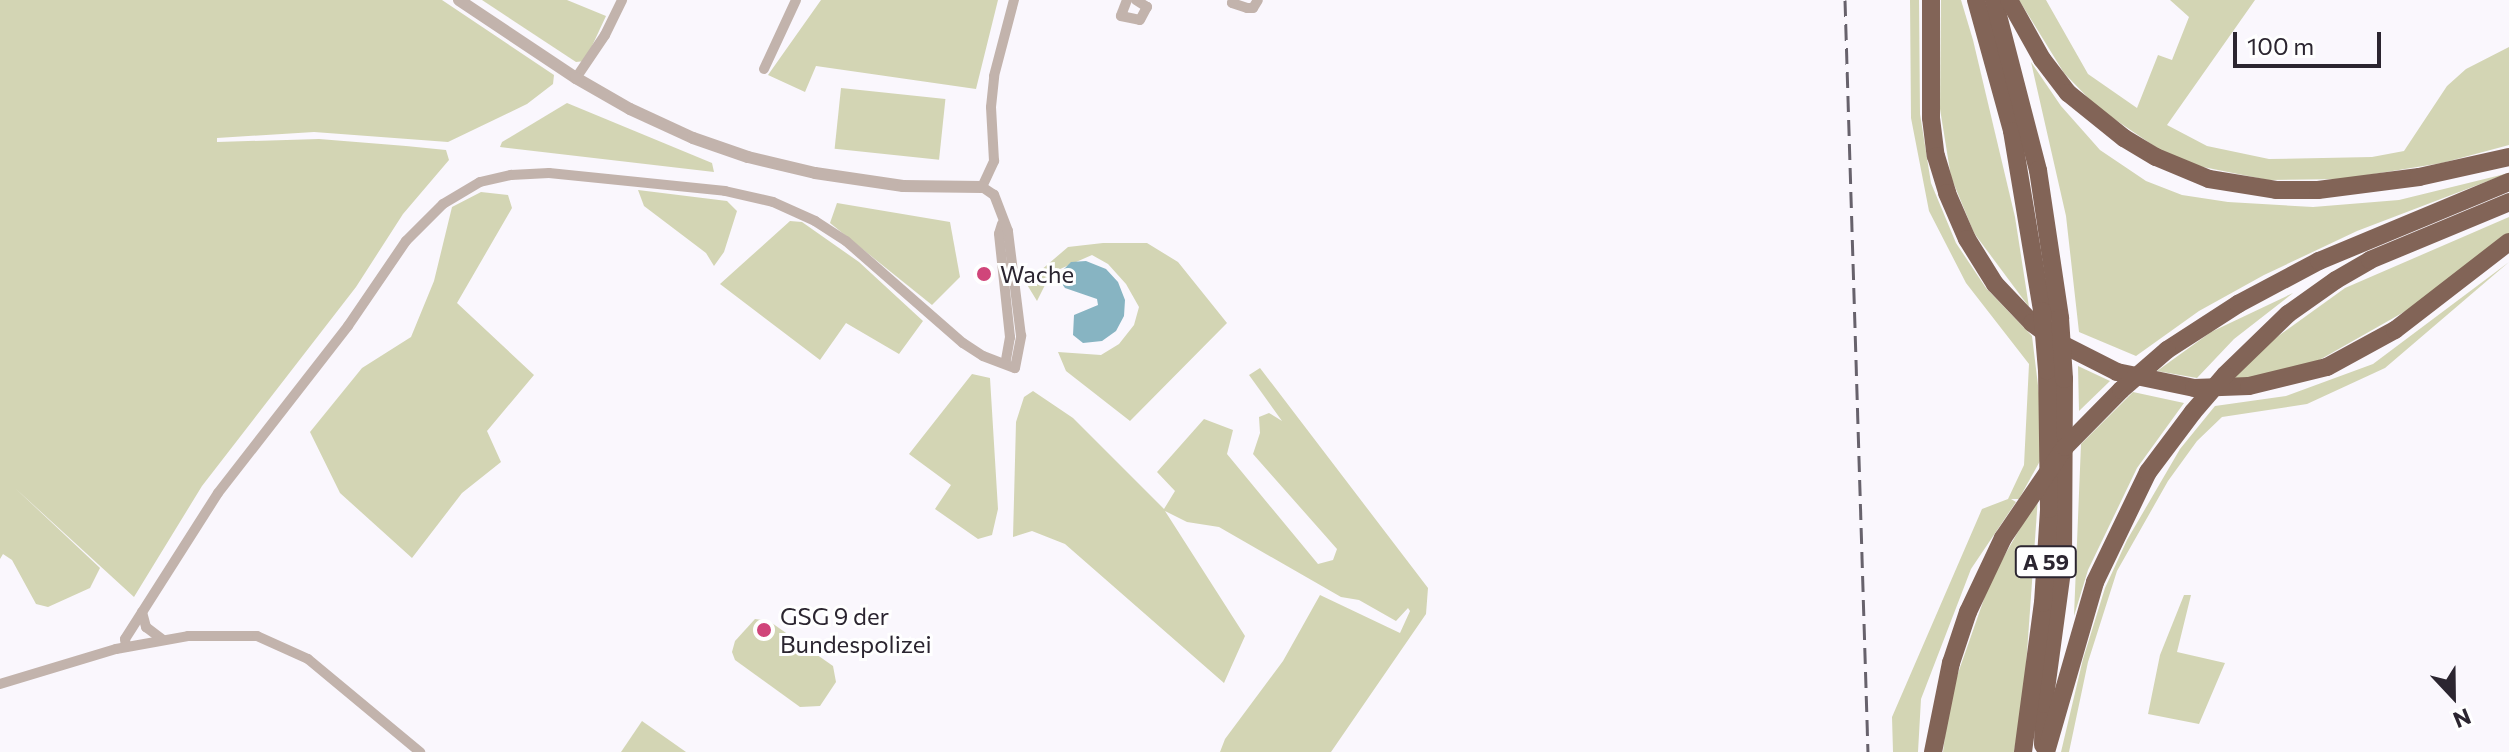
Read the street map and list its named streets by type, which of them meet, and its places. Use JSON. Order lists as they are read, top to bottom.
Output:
{
  "streets": {
    "highway": ["A 59"]
  },
  "places": ["Wache", "GSG 9 der Bundespolizei"],
  "scale_bar": "100 m",
  "north": "bottom"
}
